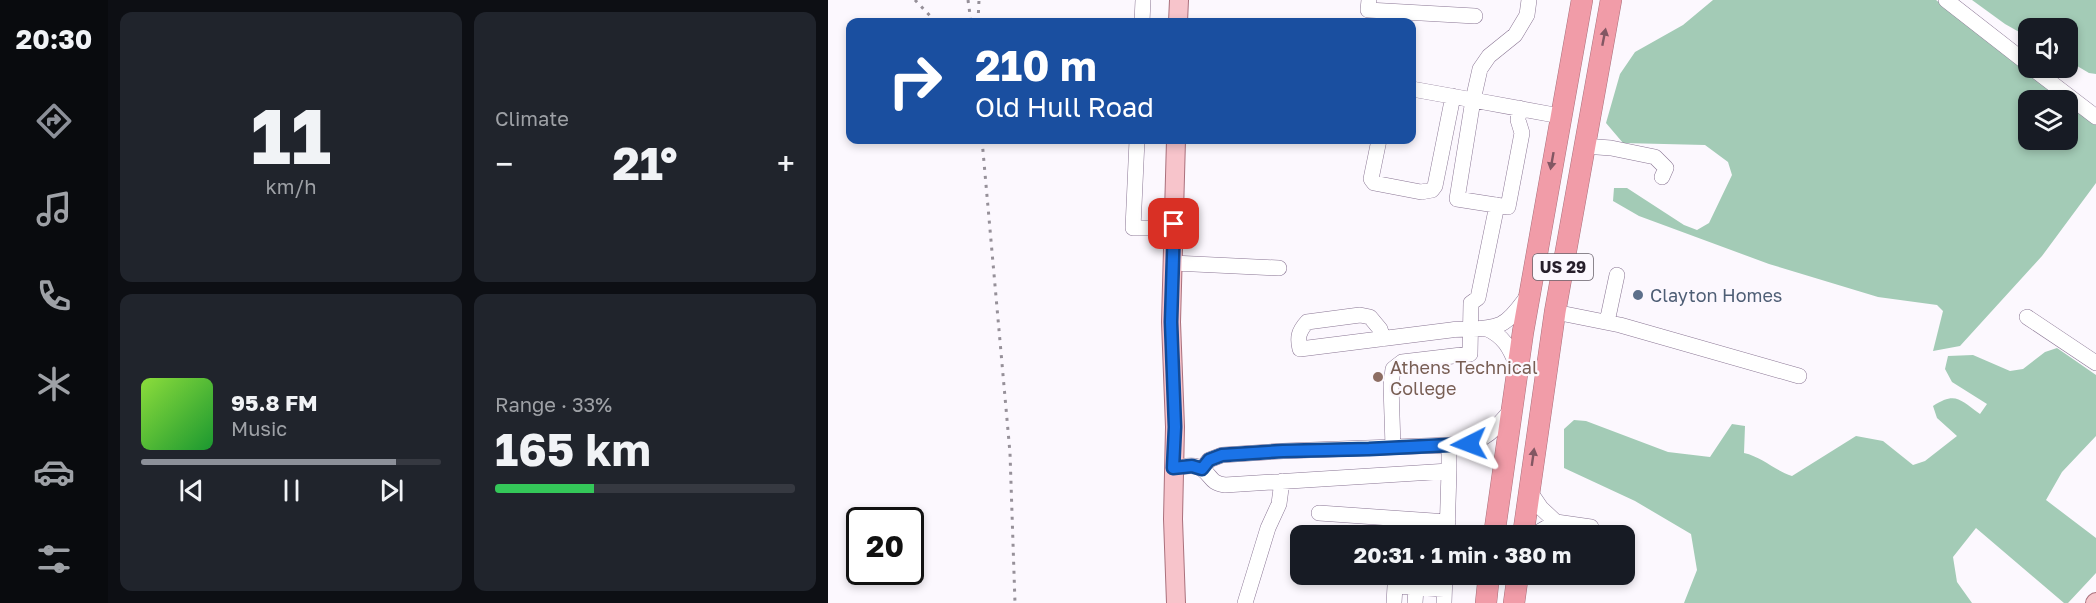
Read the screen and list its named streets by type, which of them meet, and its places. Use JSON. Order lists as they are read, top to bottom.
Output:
{
  "streets": {
    "highway": ["US 29"]
  },
  "places": ["Clayton Homes", "Athens Technical College"],
  "page": {
    "tabs": "20:30",
    "tile": [
      ["11", "km/h"],
      "Climate",
      ["Range · 33%", "165 km"]
    ],
    "turn": ["210 m", "Old Hull Road"],
    "heat": ["−", "21°", "+"],
    "song": ["95.8 FM", "Music"],
    "limit": "20",
    "trip": "20:31 · 1 min · 380 m"
  }
}
